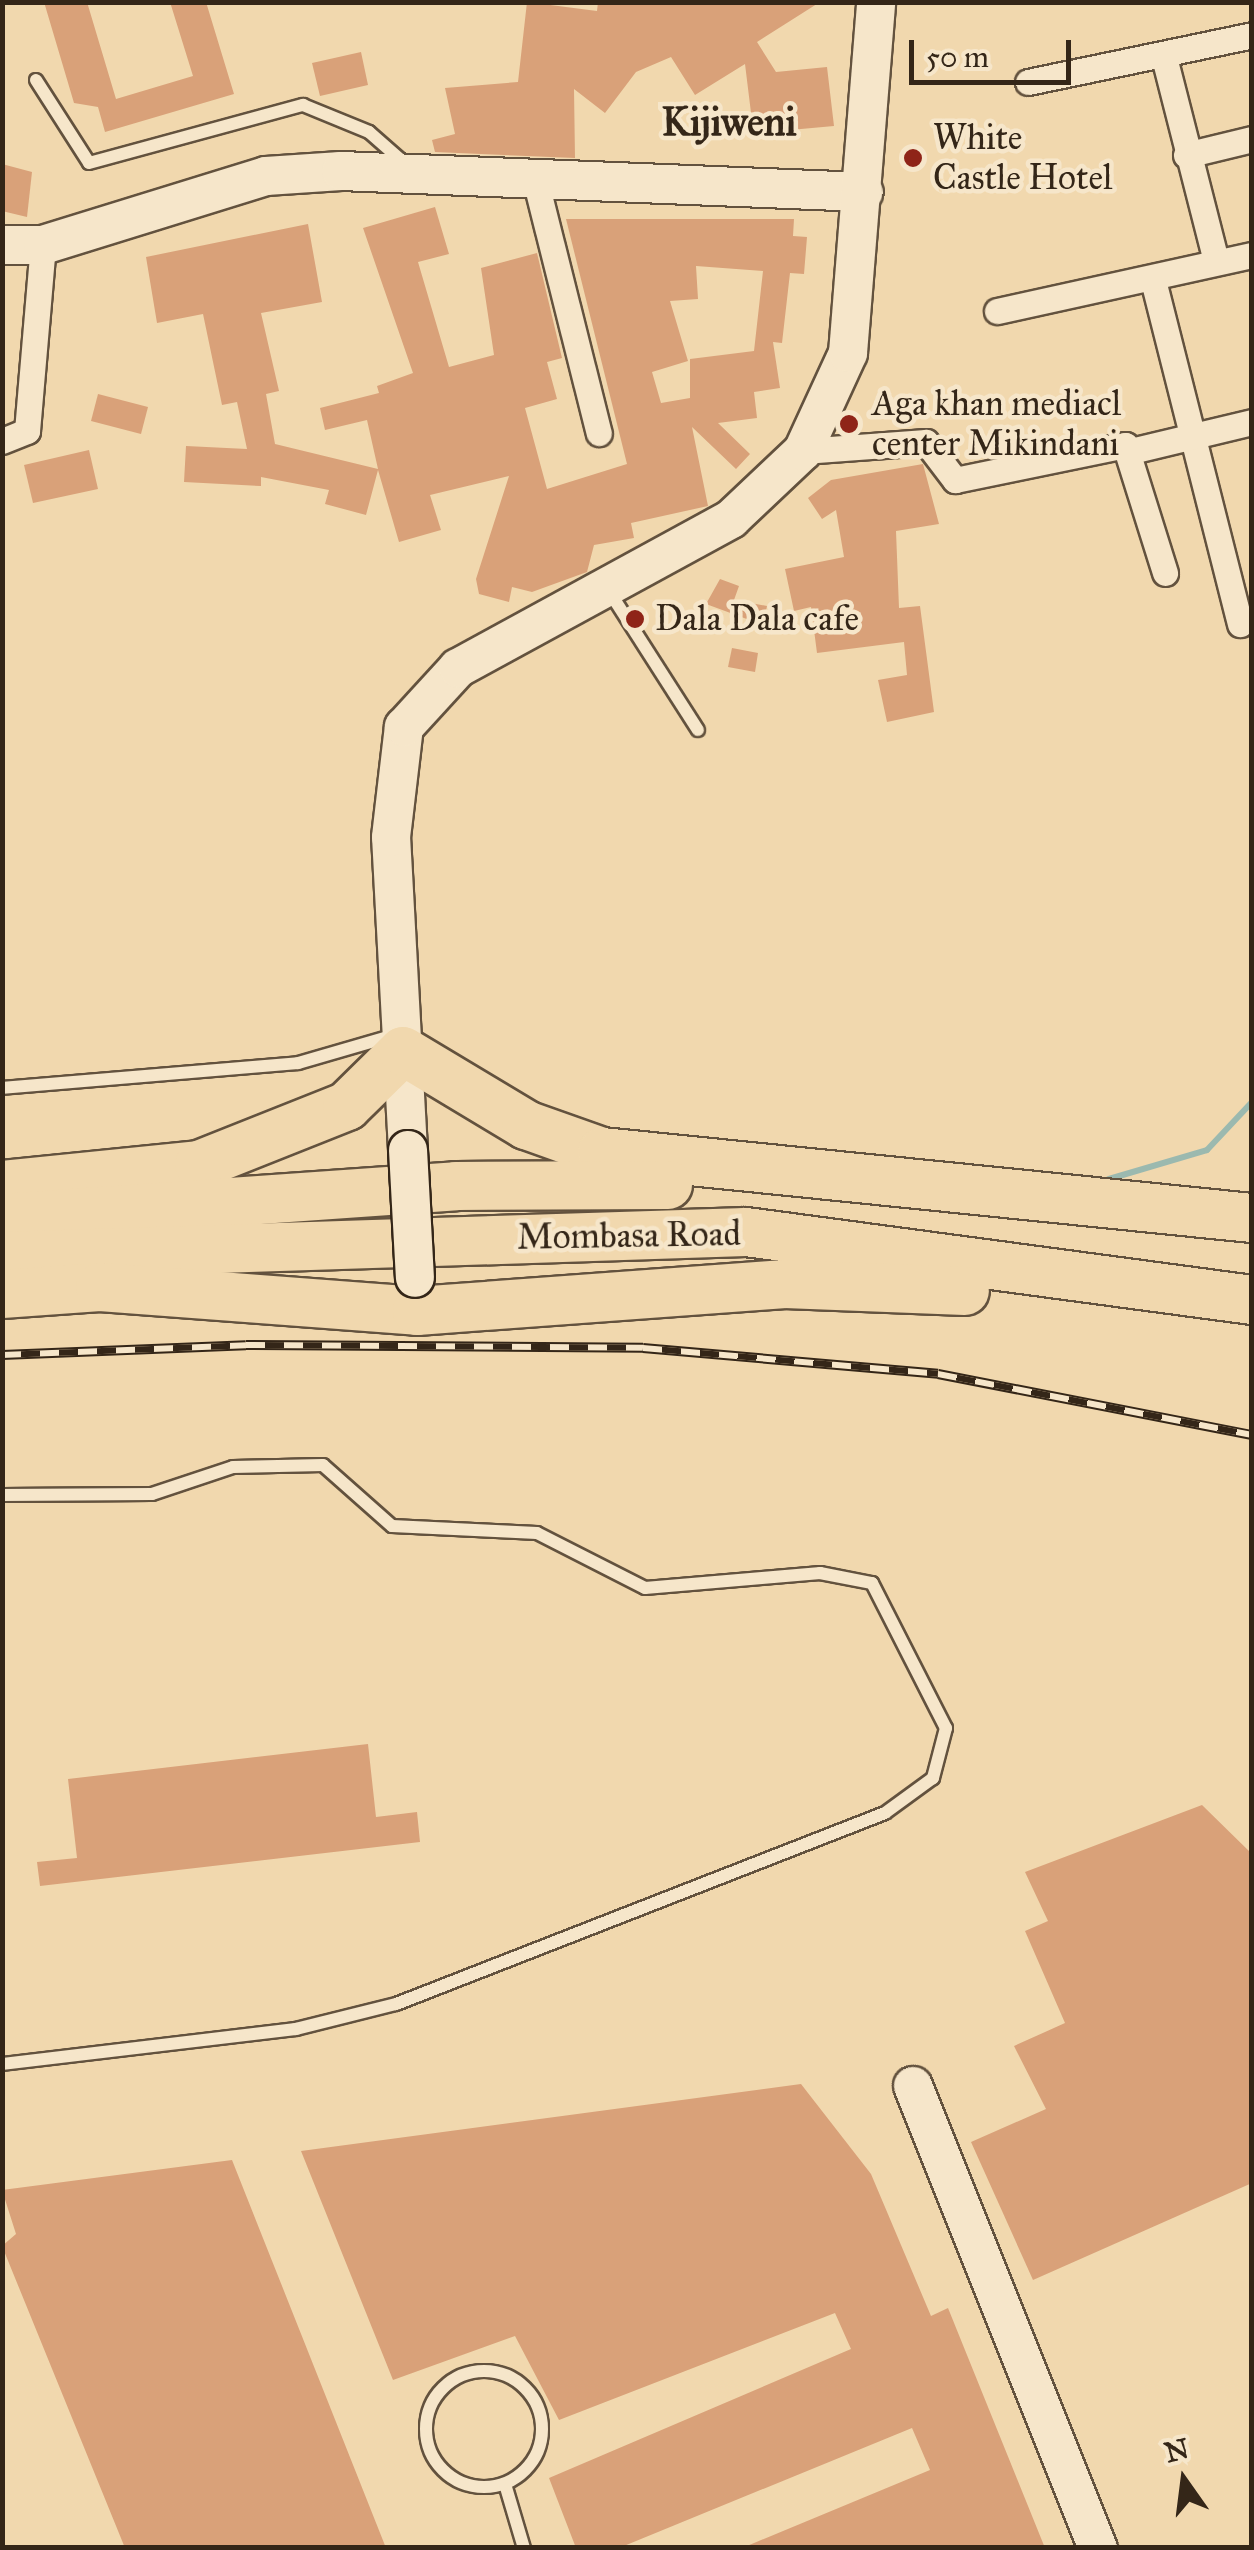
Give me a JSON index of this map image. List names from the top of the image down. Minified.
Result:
{"streets":{"highway":["Mombasa Road"]},"districts":["Kijiweni"],"places":["White Castle Hotel","Aga khan mediacl center Mikindani","Dala Dala cafe"],"scale_bar":"50 m","north":"top"}
